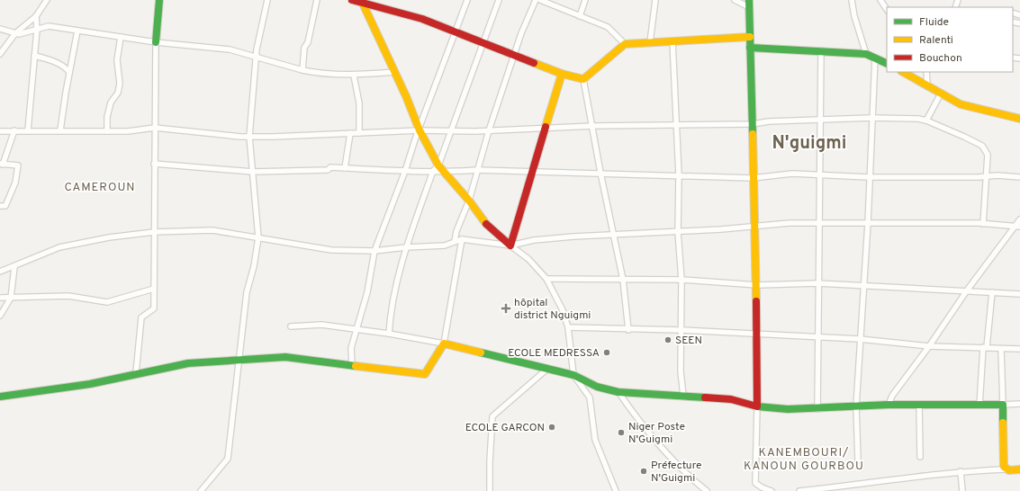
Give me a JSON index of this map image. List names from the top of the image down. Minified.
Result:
{"districts":["N'guigmi","CAMEROUN","KANEMBOURI/ KANOUN GOURBOU"],"places":{"health":["hôpital district Nguigmi"],"other":["SEEN","ECOLE MEDRESSA","ECOLE GARCON","Niger Poste N'Guigmi","Préfecture N'Guigmi"]},"legend":["Fluide","Ralenti","Bouchon"]}
